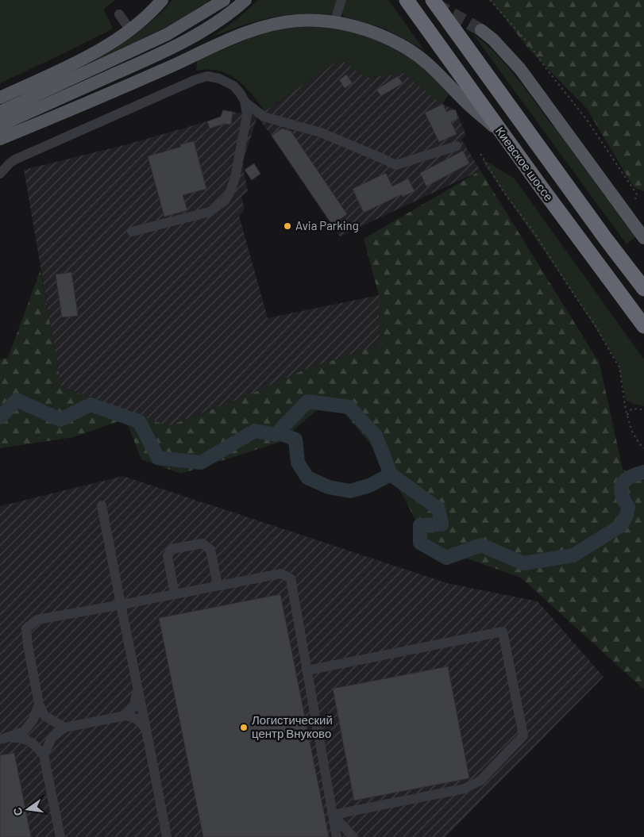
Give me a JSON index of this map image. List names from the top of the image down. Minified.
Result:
{"streets":{"highway":["Киевское шоссе"]},"places":["Avia Parking","Логистический центр Внуково"],"north":"left"}
